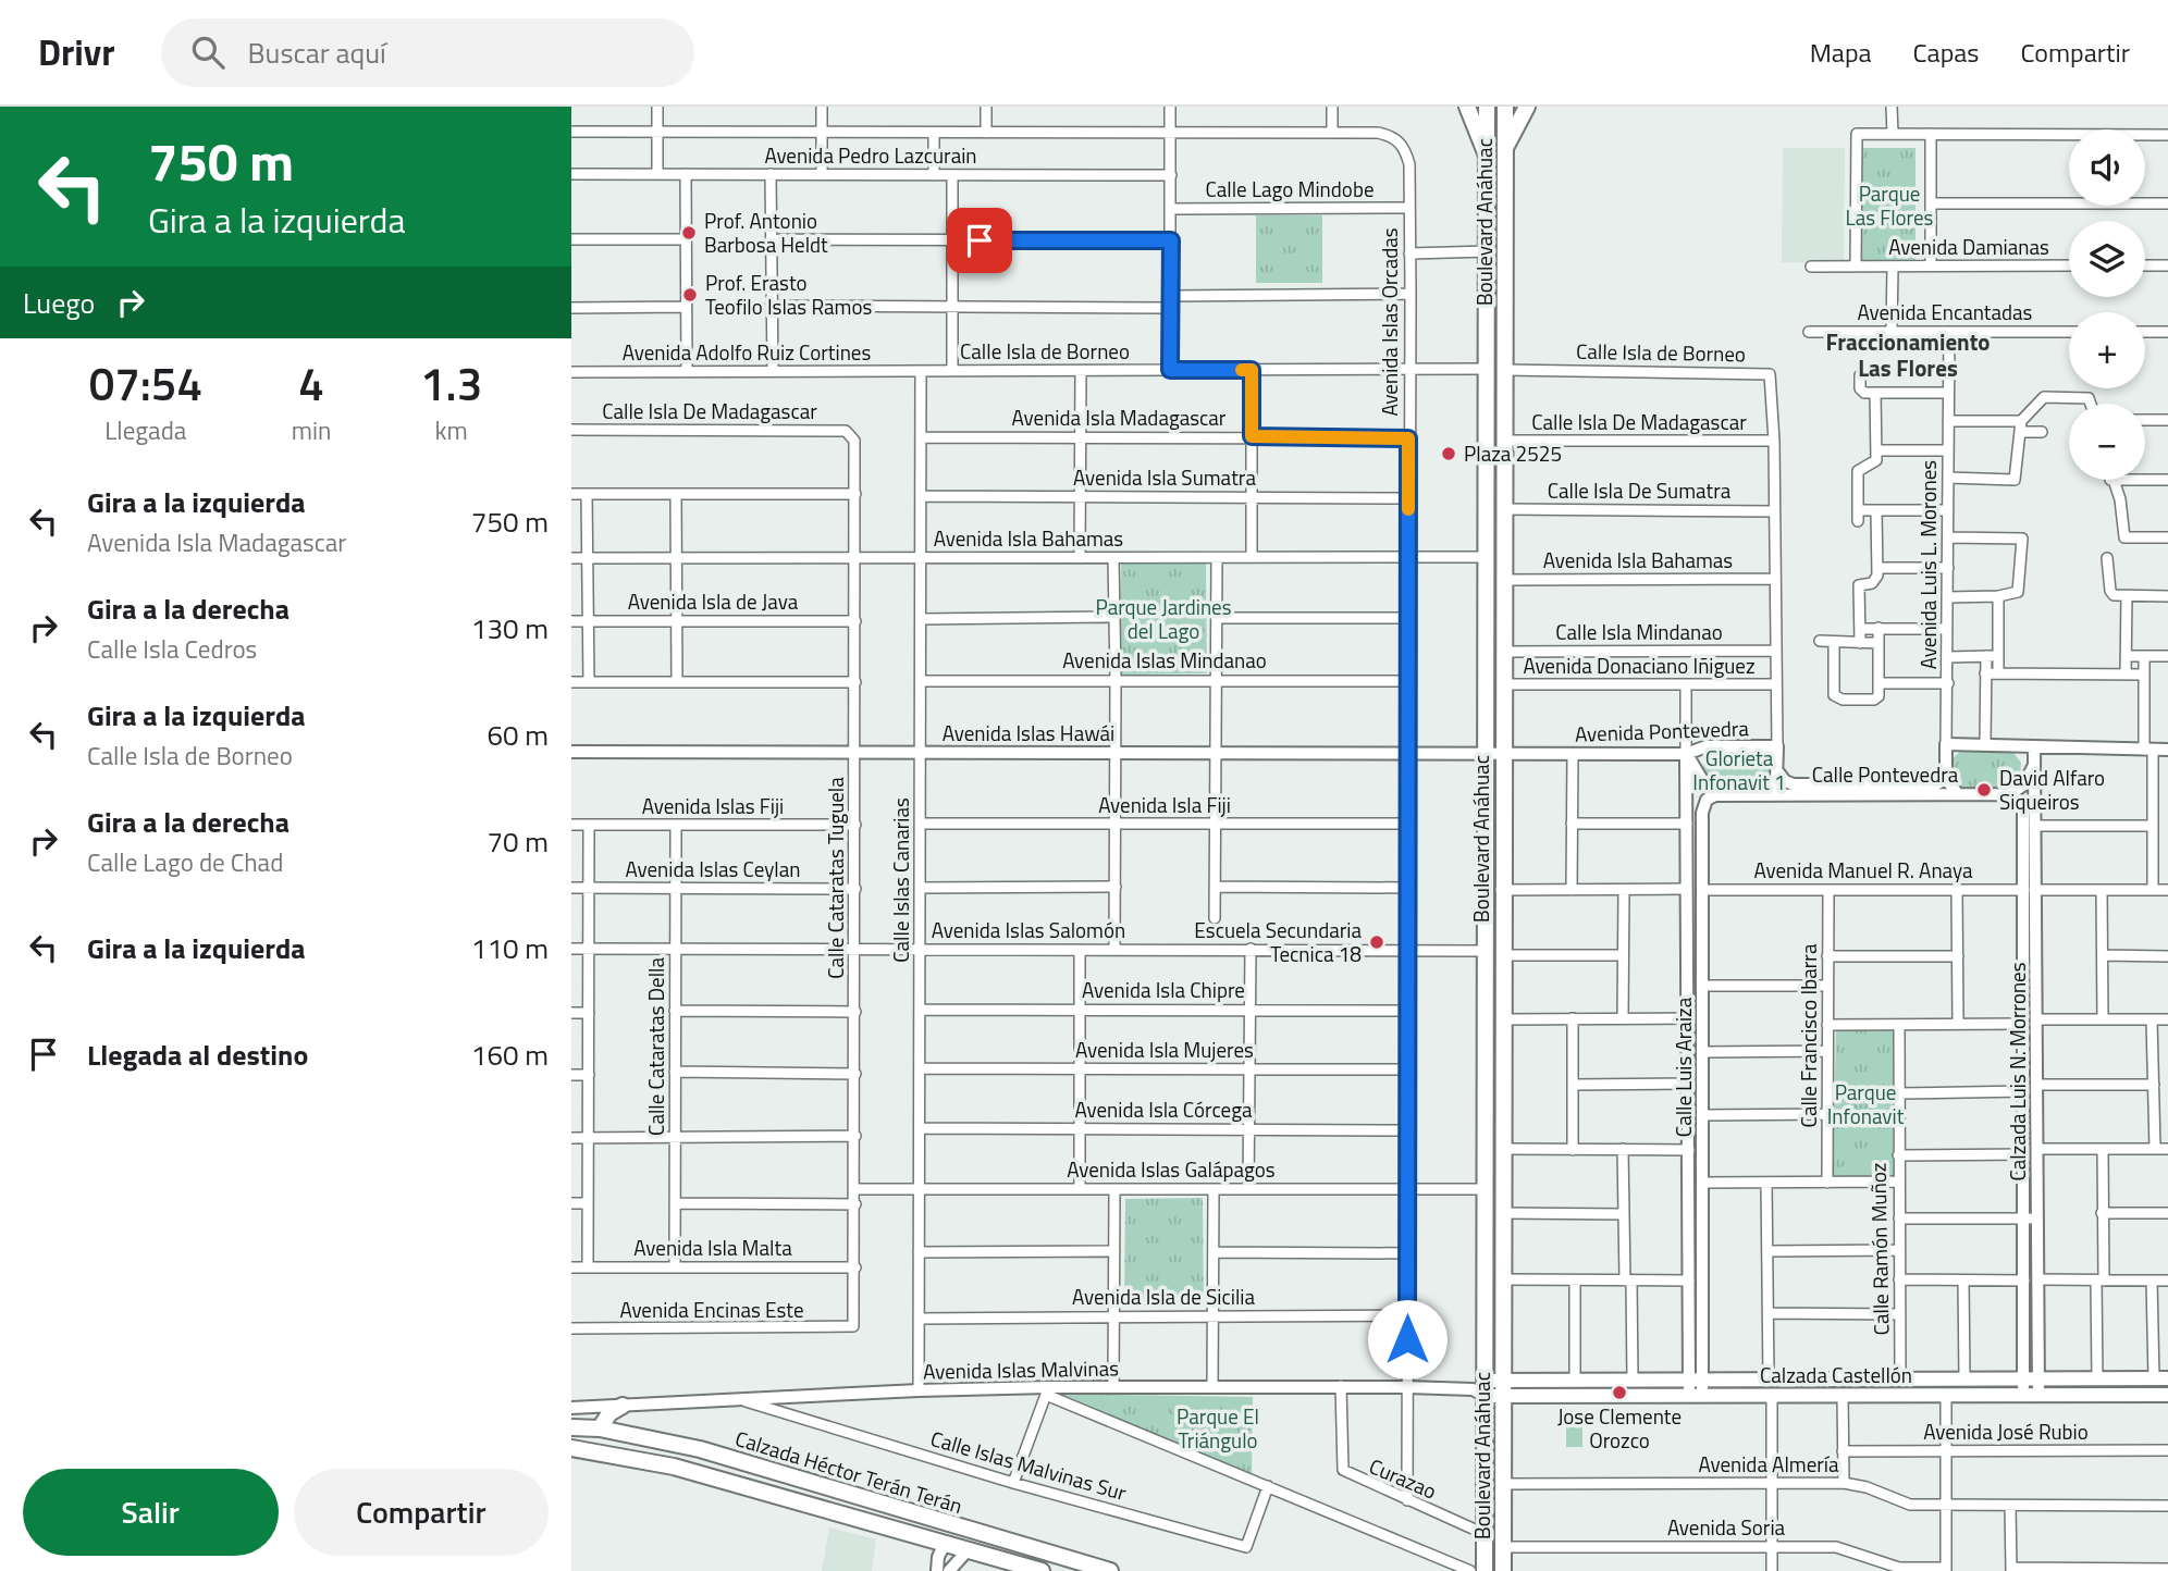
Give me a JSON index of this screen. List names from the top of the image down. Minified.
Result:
{"streets":{"main road":["Boulevard Anáhuac","Calzada Castellón","Calzada Héctor Terán Terán"],"street":["Avenida Pedro Lazcurain","Calle Lago Mindobe","Avenida Damianas","Avenida Encantadas","Avenida Islas Orcadas","Calle Isla de Borneo","Avenida Adolfo Ruiz Cortines","Calle Isla De Madagascar","Avenida Isla Madagascar","Avenida Isla Sumatra","Calle Isla De Sumatra","Avenida Isla Bahamas","Avenida Luis L. Morones","Avenida Isla de Java","Calle Isla Mindanao","Avenida Islas Mindanao","Avenida Donaciano Iñiguez","Avenida Pontevedra","Avenida Islas Hawái","Calle Pontevedra","Avenida Isla Fiji","Avenida Islas Fiji","Avenida Islas Ceylan","Avenida Manuel R. Anaya","Calle Cataratas Tuguela","Calle Islas Canarias","Avenida Islas Salomón","Avenida Isla Chipre","Calle Francisco Ibarra","Calle Cataratas Della","Avenida Isla Mujeres","Calle Luis Araiza","Calzada Luis N. Morrones","Avenida Isla Córcega","Avenida Islas Galápagos","Avenida Isla Malta","Calle Ramón Muñoz","Avenida Isla de Sicilia","Avenida Encinas Este","Avenida Islas Malvinas","Avenida José Rubio","Avenida Almería","Calle Islas Malvinas Sur","Curazao","Avenida Soria"]},"crossings":[["Calle Lago Mindobe","Avenida Islas Orcadas"],["Boulevard Anáhuac","Calle Isla de Borneo"],["Boulevard Anáhuac","Calle Isla De Madagascar"],["Boulevard Anáhuac","Calle Isla De Sumatra"],["Boulevard Anáhuac","Avenida Isla Bahamas"],["Boulevard Anáhuac","Calle Isla Mindanao"],["Boulevard Anáhuac","Avenida Donaciano Iñiguez"],["Boulevard Anáhuac","Avenida Pontevedra"],["Boulevard Anáhuac","Avenida Islas Hawái"],["Boulevard Anáhuac","Avenida Islas Salomón"],["Boulevard Anáhuac","Avenida Islas Galápagos"],["Boulevard Anáhuac","Avenida Islas Malvinas"],["Boulevard Anáhuac","Calzada Castellón"],["Boulevard Anáhuac","Avenida Almería"],["Boulevard Anáhuac","Curazao"],["Boulevard Anáhuac","Avenida Soria"],["Avenida Encantadas","Avenida Luis L. Morones"],["Avenida Islas Orcadas","Calle Isla de Borneo"],["Avenida Islas Orcadas","Avenida Isla Madagascar"],["Avenida Islas Orcadas","Avenida Isla Sumatra"],["Avenida Islas Orcadas","Avenida Isla Bahamas"],["Avenida Islas Orcadas","Avenida Islas Mindanao"],["Avenida Islas Orcadas","Avenida Islas Hawái"],["Avenida Islas Orcadas","Avenida Isla Fiji"],["Avenida Islas Orcadas","Avenida Islas Salomón"],["Avenida Islas Orcadas","Avenida Isla Chipre"],["Avenida Islas Orcadas","Avenida Isla Mujeres"],["Avenida Islas Orcadas","Avenida Isla Córcega"],["Avenida Islas Orcadas","Avenida Islas Galápagos"],["Avenida Islas Orcadas","Avenida Isla de Sicilia"],["Avenida Islas Orcadas","Avenida Islas Malvinas"],["Avenida Islas Orcadas","Curazao"],["Calle Isla de Borneo","Avenida Adolfo Ruiz Cortines"],["Calle Isla de Borneo","Calle Isla De Madagascar"],["Calle Isla de Borneo","Calle Islas Canarias"],["Avenida Adolfo Ruiz Cortines","Calle Islas Canarias"],["Calle Isla De Madagascar","Calle Cataratas Tuguela"],["Avenida Isla Madagascar","Calle Islas Canarias"],["Avenida Isla Sumatra","Calle Islas Canarias"],["Avenida Isla Bahamas","Calle Cataratas Tuguela"],["Avenida Isla Bahamas","Calle Islas Canarias"],["Avenida Luis L. Morones","Calle Pontevedra"],["Avenida Isla de Java","Calle Cataratas Tuguela"],["Avenida Islas Mindanao","Calle Islas Canarias"],["Avenida Donaciano Iñiguez","Calle Luis Araiza"],["Avenida Pontevedra","Avenida Islas Hawái"],["Avenida Pontevedra","Calle Luis Araiza"],["Avenida Islas Hawái","Calle Cataratas Tuguela"],["Avenida Islas Hawái","Calle Islas Canarias"],["Calle Pontevedra","Calle Luis Araiza"],["Calle Pontevedra","Calzada Luis N. Morrones"],["Avenida Isla Fiji","Calle Islas Canarias"],["Avenida Islas Fiji","Calle Cataratas Tuguela"],["Avenida Islas Fiji","Calle Cataratas Della"],["Avenida Islas Ceylan","Calle Cataratas Tuguela"],["Avenida Islas Ceylan","Calle Cataratas Della"],["Avenida Manuel R. Anaya","Calle Francisco Ibarra"],["Avenida Manuel R. Anaya","Calle Luis Araiza"],["Avenida Manuel R. Anaya","Calzada Luis N. Morrones"],["Calle Cataratas Tuguela","Avenida Islas Salomón"],["Calle Cataratas Tuguela","Avenida Islas Galápagos"],["Calle Cataratas Tuguela","Avenida Isla Malta"],["Calle Cataratas Tuguela","Avenida Encinas Este"],["Calle Islas Canarias","Avenida Islas Salomón"],["Calle Islas Canarias","Avenida Isla Chipre"],["Calle Islas Canarias","Avenida Isla Mujeres"],["Calle Islas Canarias","Avenida Isla Córcega"],["Calle Islas Canarias","Avenida Islas Galápagos"],["Calle Islas Canarias","Avenida Isla de Sicilia"],["Calle Islas Canarias","Avenida Islas Malvinas"],["Avenida Islas Salomón","Calle Cataratas Della"],["Calle Cataratas Della","Avenida Isla Malta"],["Calle Luis Araiza","Calzada Castellón"],["Calzada Luis N. Morrones","Calzada Castellón"],["Calle Ramón Muñoz","Calzada Castellón"],["Avenida Islas Malvinas","Calle Islas Malvinas Sur"],["Avenida Islas Malvinas","Curazao"]],"districts":["Fraccionamiento Las Flores"],"parks":["Parque Las Flores","Parque Jardines del Lago","Glorieta Infonavit 1","Parque Infonavit","Parque El Triángulo"],"places":["Prof. Antonio Barbosa Heldt","Prof. Erasto Teofilo Islas Ramos","Plaza 2525","David Alfaro Siqueiros","Escuela Secundaria Tecnica 18","Jose Clemente Orozco"],"page":{"header":"Drivr","search":"Buscar aquí","nav":["Mapa","Capas","Compartir"],"turn":["750 m","Gira a la izquierda"],"map_buttons":["+","−"],"then":"Luego","eta":["07:54","Llegada","4","min","1.3","km"],"list":[{"name":"Gira a la izquierda","note":"Avenida Isla Madagascar","value":"750 m"},{"name":"Gira a la derecha","note":"Calle Isla Cedros","value":"130 m"},{"name":"Gira a la izquierda","note":"Calle Isla de Borneo","value":"60 m"},{"name":"Gira a la derecha","note":"Calle Lago de Chad","value":"70 m"},{"name":"Gira a la izquierda","value":"110 m"},{"name":"Llegada al destino","value":"160 m"}],"buttons":["Salir","Compartir"]}}
